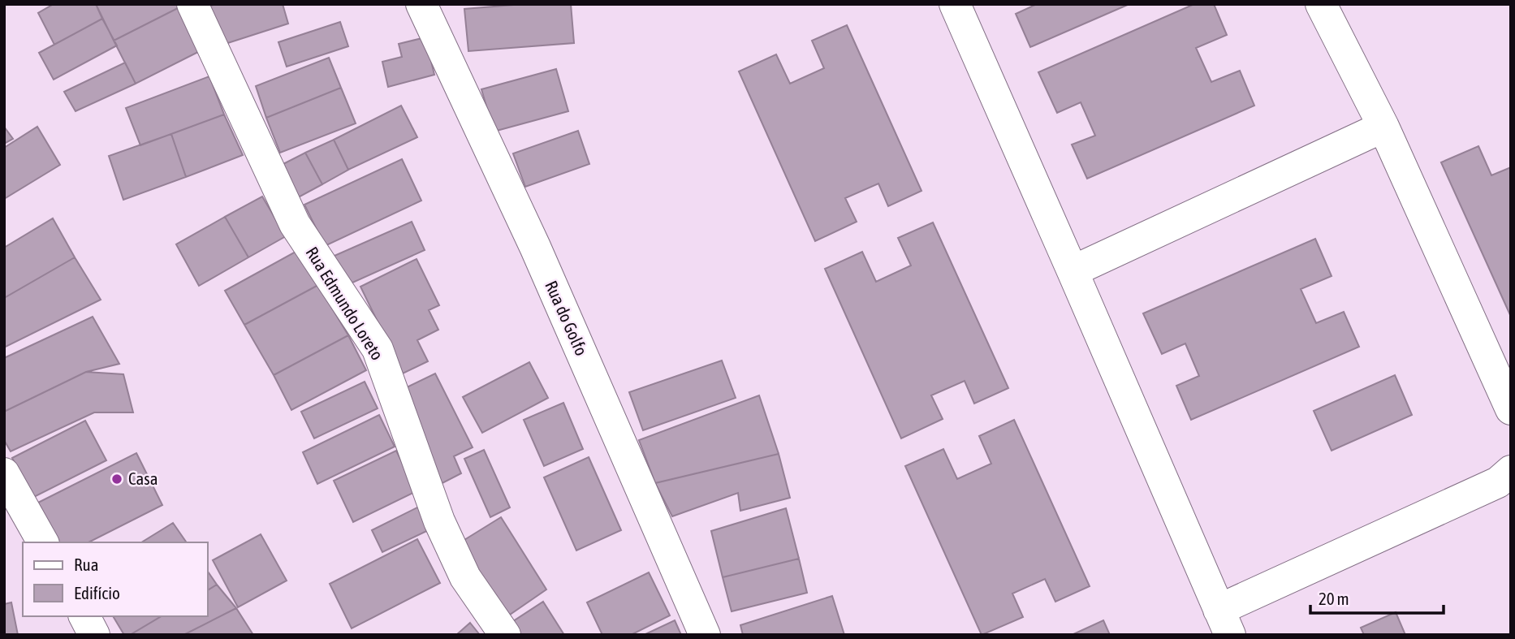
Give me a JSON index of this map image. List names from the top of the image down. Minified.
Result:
{"streets":{"street":["Rua Edmundo Loreto","Rua do Golfo"]},"places":["Casa"],"legend":["Rua","Edifício"],"scale_bar":"20 m"}
